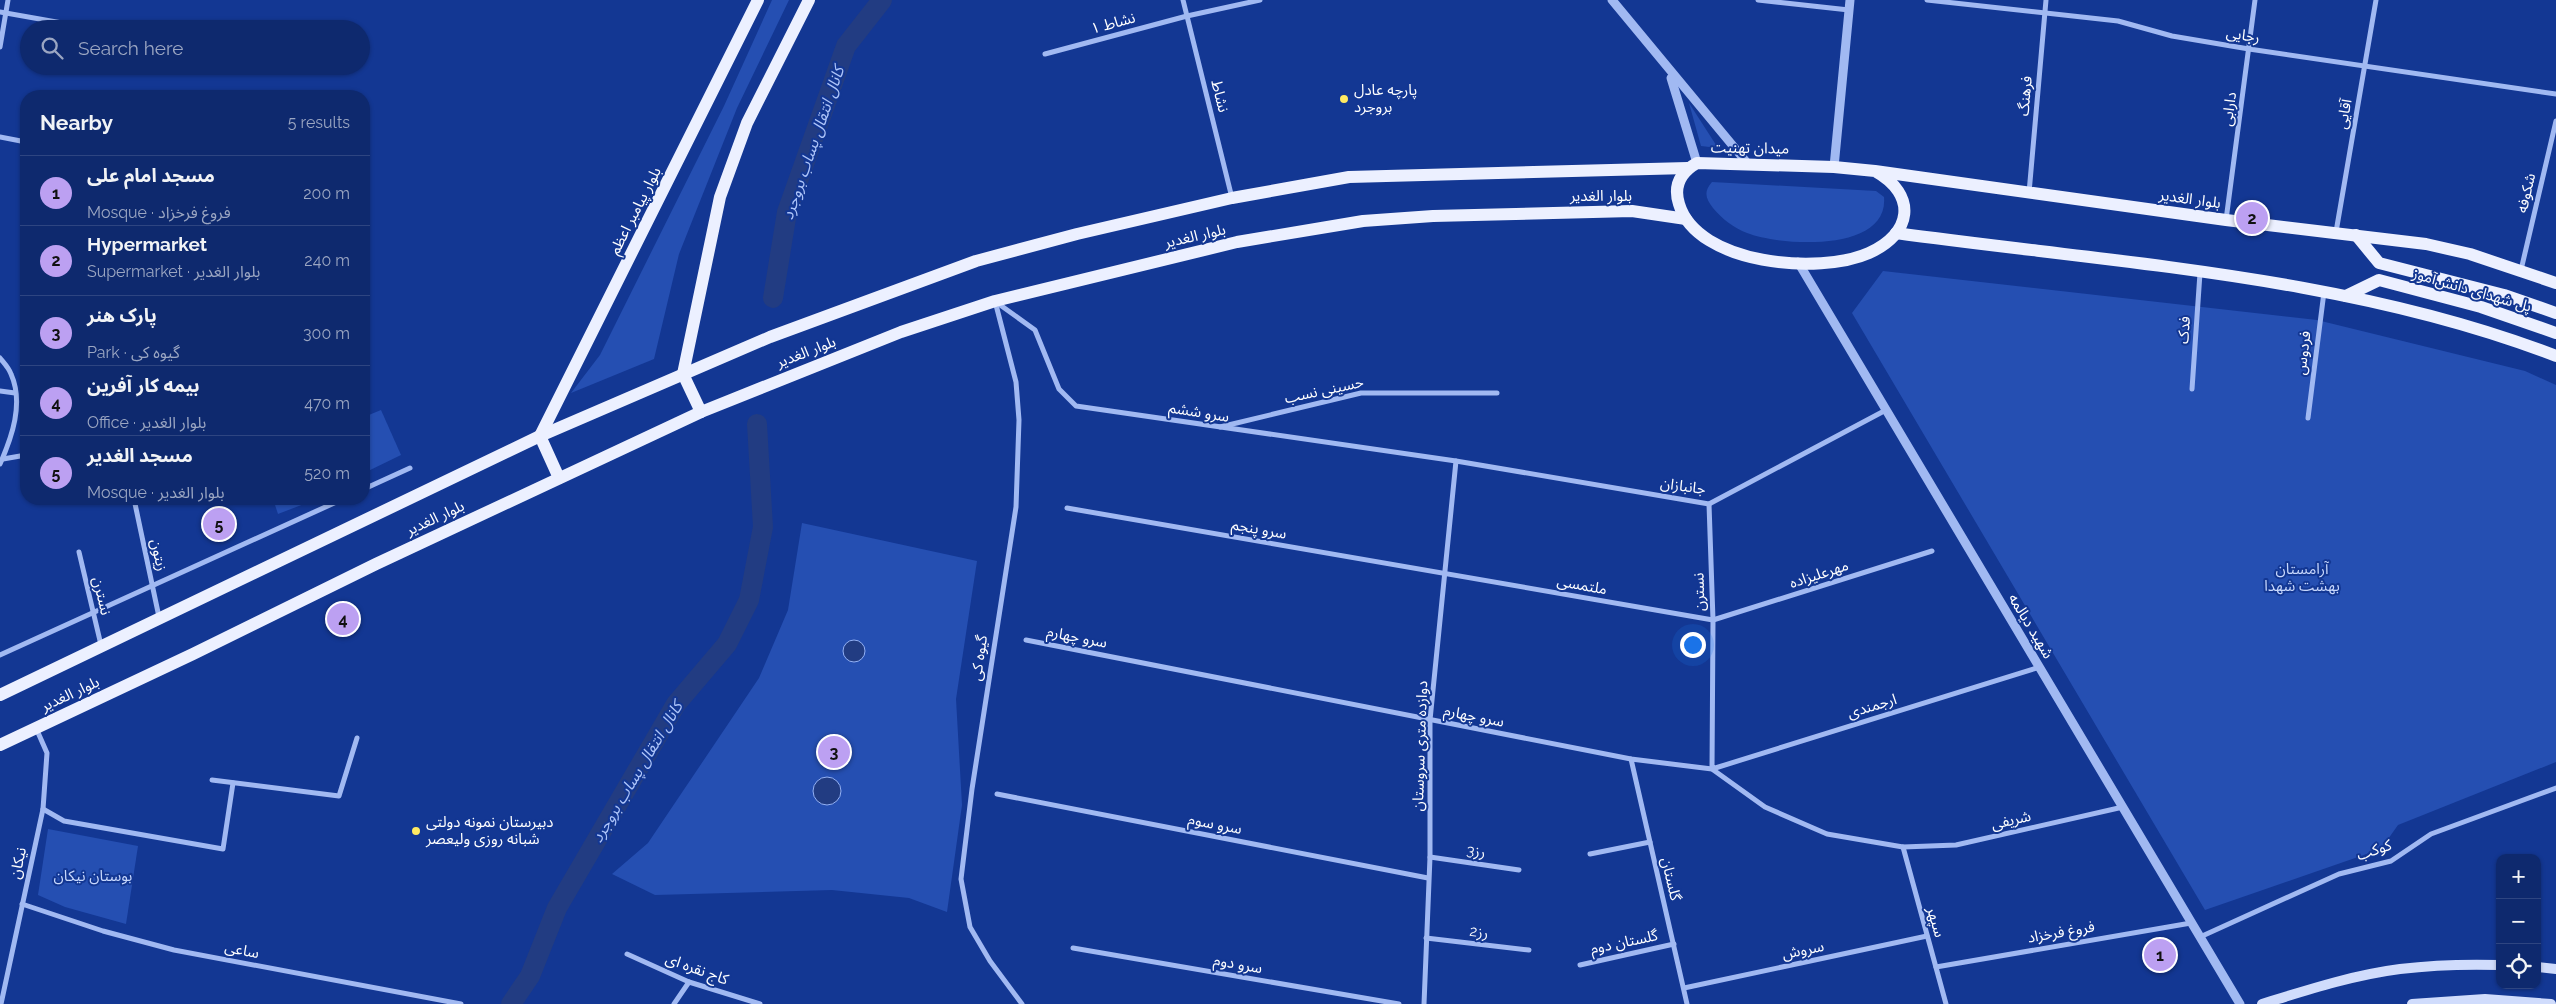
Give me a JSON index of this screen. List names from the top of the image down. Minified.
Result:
{"streets":{"main road":["میدان تهنیت","بلوار الغدیر","بلوار پیامبر اعظم","پل شهدای دانش‌آموز"],"street":["نشاط ۱","رجایی","نشاط","فرهنگ","دارابی","آقایی","شکوفه","فدک","فردوس","حسینی نسب","سرو ششم","جانبازان","سرو پنجم","زیتون","مهرعلیزاده","ملتمسی","نسترن","شهید دیالمه","سرو چهارم","گیوه کی","ارجمندی","دوازده متری سروستان","شریفی","سرو سوم","کوکب","رز3","نیکان","گلستان","سپهر","رز2","فروغ فرخزاد","گلستان دوم","ساعی","سروش","سرو دوم","کاج نقره ای"]},"crossings":[["نشاط ۱","نشاط"],["رجایی","فرهنگ"],["رجایی","دارابی"],["رجایی","آقایی"],["نشاط","بلوار الغدیر"],["فرهنگ","بلوار الغدیر"],["دارابی","بلوار الغدیر"],["آقایی","بلوار الغدیر"],["میدان تهنیت","بلوار الغدیر"],["شکوفه","بلوار الغدیر"],["بلوار الغدیر","بلوار پیامبر اعظم"],["بلوار الغدیر","پل شهدای دانش‌آموز"],["بلوار الغدیر","سرو ششم"],["بلوار الغدیر","زیتون"],["بلوار الغدیر","نسترن"],["بلوار الغدیر","گیوه کی"],["بلوار الغدیر","نیکان"],["حسینی نسب","سرو ششم"],["سرو ششم","جانبازان"],["سرو ششم","گیوه کی"],["سرو ششم","دوازده متری سروستان"],["جانبازان","نسترن"],["جانبازان","شهید دیالمه"],["جانبازان","دوازده متری سروستان"],["سرو پنجم","ملتمسی"],["سرو پنجم","دوازده متری سروستان"],["مهرعلیزاده","ملتمسی"],["مهرعلیزاده","نسترن"],["ملتمسی","نسترن"],["ملتمسی","دوازده متری سروستان"],["نسترن","سرو چهارم"],["نسترن","ارجمندی"],["شهید دیالمه","ارجمندی"],["شهید دیالمه","شریفی"],["شهید دیالمه","کوکب"],["شهید دیالمه","فروغ فرخزاد"],["سرو چهارم","ارجمندی"],["سرو چهارم","دوازده متری سروستان"],["سرو چهارم","شریفی"],["سرو چهارم","گلستان"],["سرو چهارم","سپهر"],["دوازده متری سروستان","سرو سوم"],["دوازده متری سروستان","رز3"],["دوازده متری سروستان","رز2"],["شریفی","سپهر"],["نیکان","ساعی"],["گلستان","گلستان دوم"],["گلستان","سروش"],["سپهر","فروغ فرخزاد"],["سپهر","سروش"]],"water":["کانال انتقال پساب بروجرد"],"parks":["آرامستان بهشت شهدا","بوستان نیکان"],"places":["پارچه عادل بروجرد","دبیرستان نمونه دولتی شبانه روزی ولیعصر"],"page":{"search":"Search here","heading":["Nearby","5 results"],"list":[{"mark":"1","name":"مسجد امام علی","note":"Mosque · فروغ فرخزاد","value":"200 m"},{"mark":"2","name":"Hypermarket","note":"Supermarket · بلوار الغدیر","value":"240 m"},{"mark":"3","name":"پارک هنر","note":"Park · گیوه کی","value":"300 m"},{"mark":"4","name":"بیمه کار آفرین","note":"Office · بلوار الغدیر","value":"470 m"},{"mark":"5","name":"مسجد الغدیر","note":"Mosque · بلوار الغدیر","value":"520 m"}],"pins":["2","5","4","3","1"],"map_buttons":["+","−"]}}
